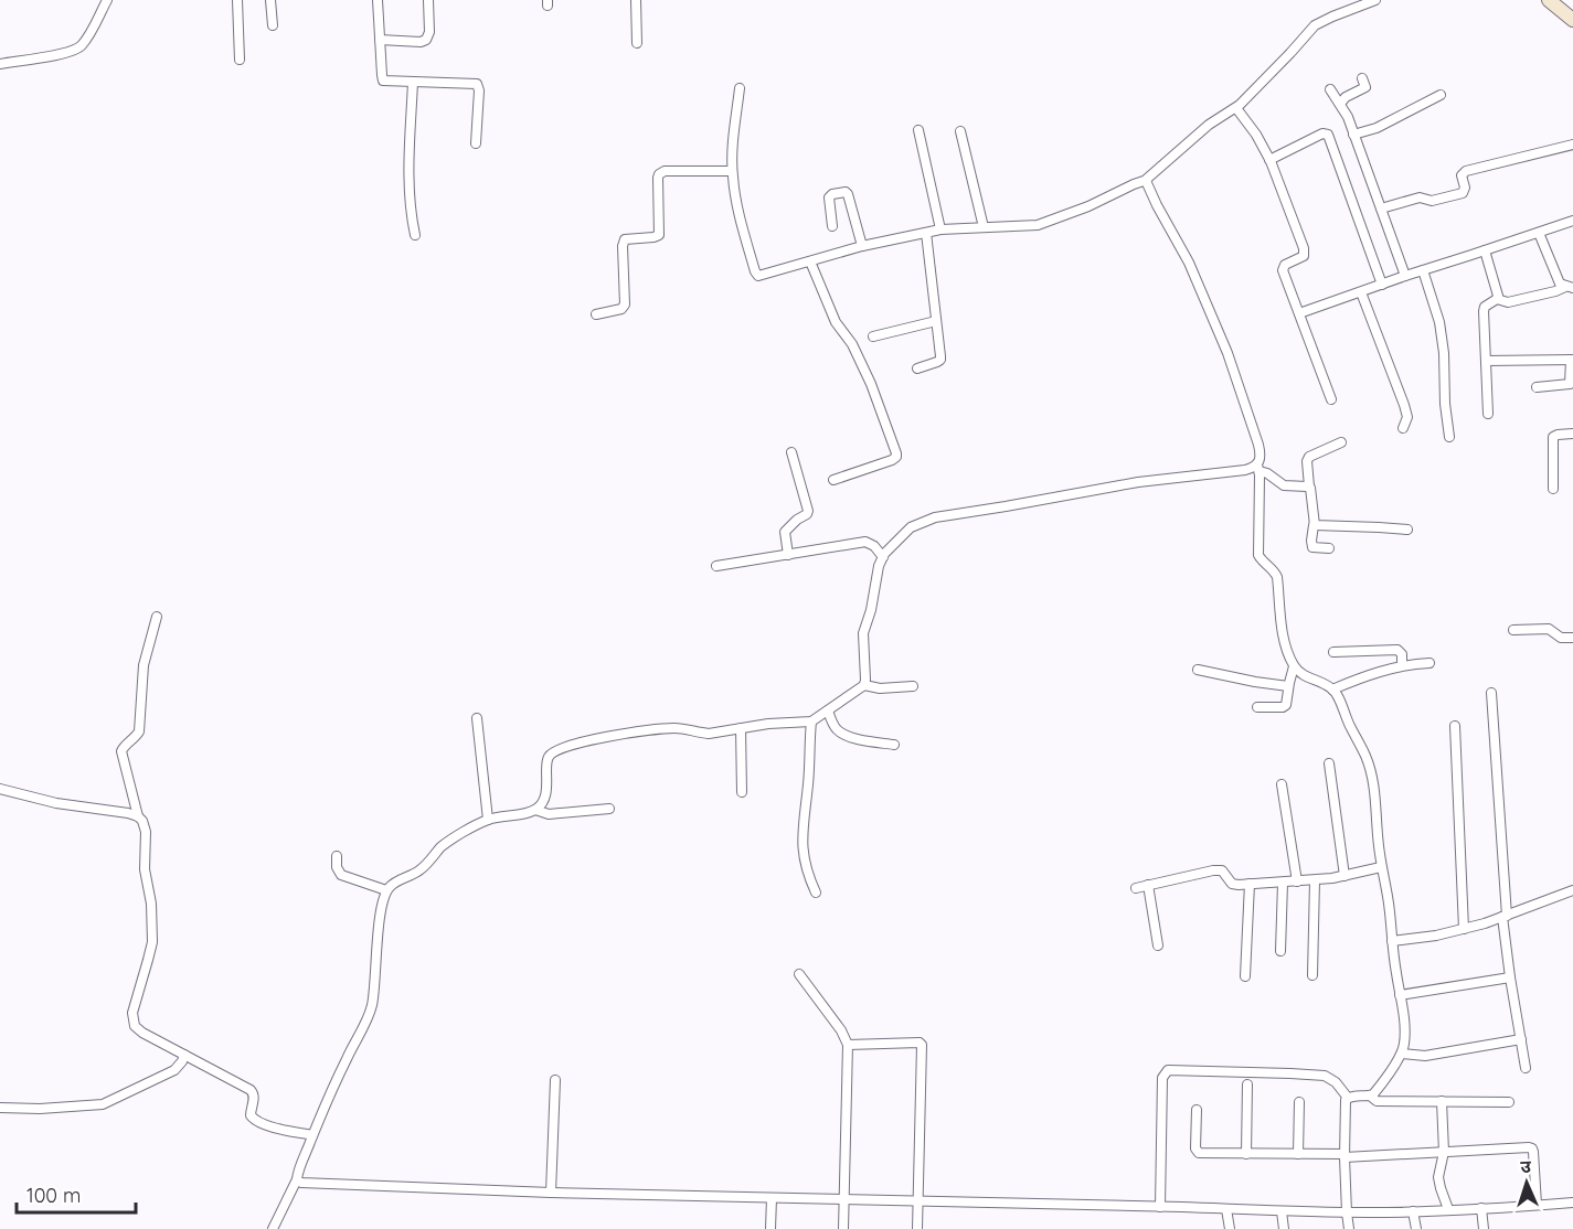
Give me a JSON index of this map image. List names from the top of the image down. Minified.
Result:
{"scale_bar":"100 m","north":"top"}
